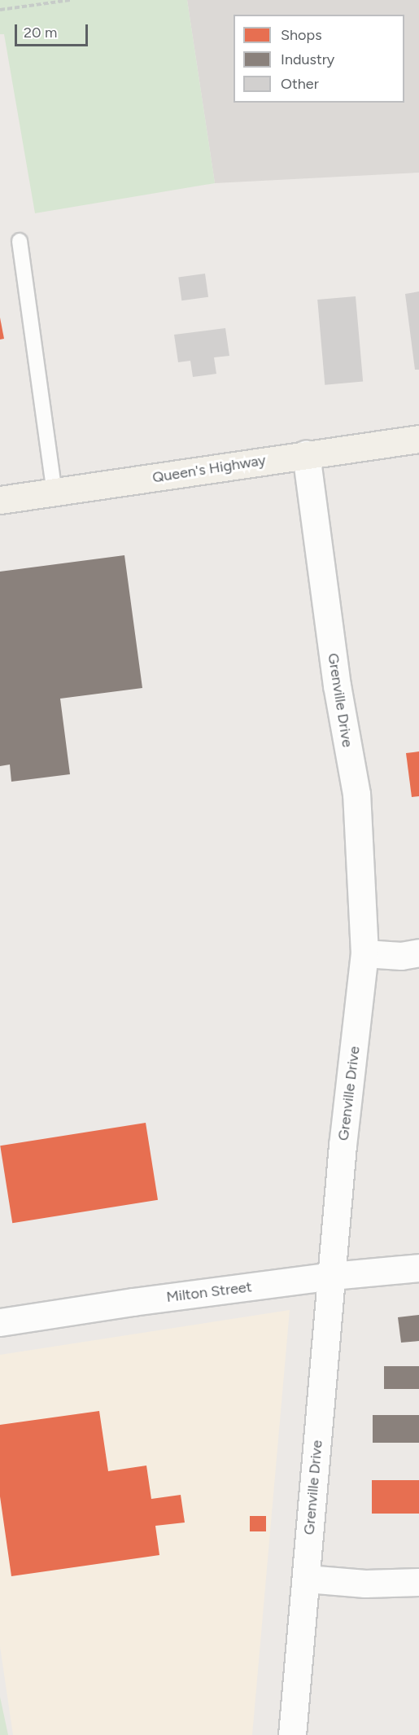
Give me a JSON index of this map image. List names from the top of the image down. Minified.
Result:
{"streets":{"main road":["Queen's Highway"],"street":["Grenville Drive","Milton Street"]},"crossings":[["Queen's Highway","Grenville Drive"],["Grenville Drive","Milton Street"]],"legend":["Shops","Industry","Other"],"scale_bar":"20 m"}
